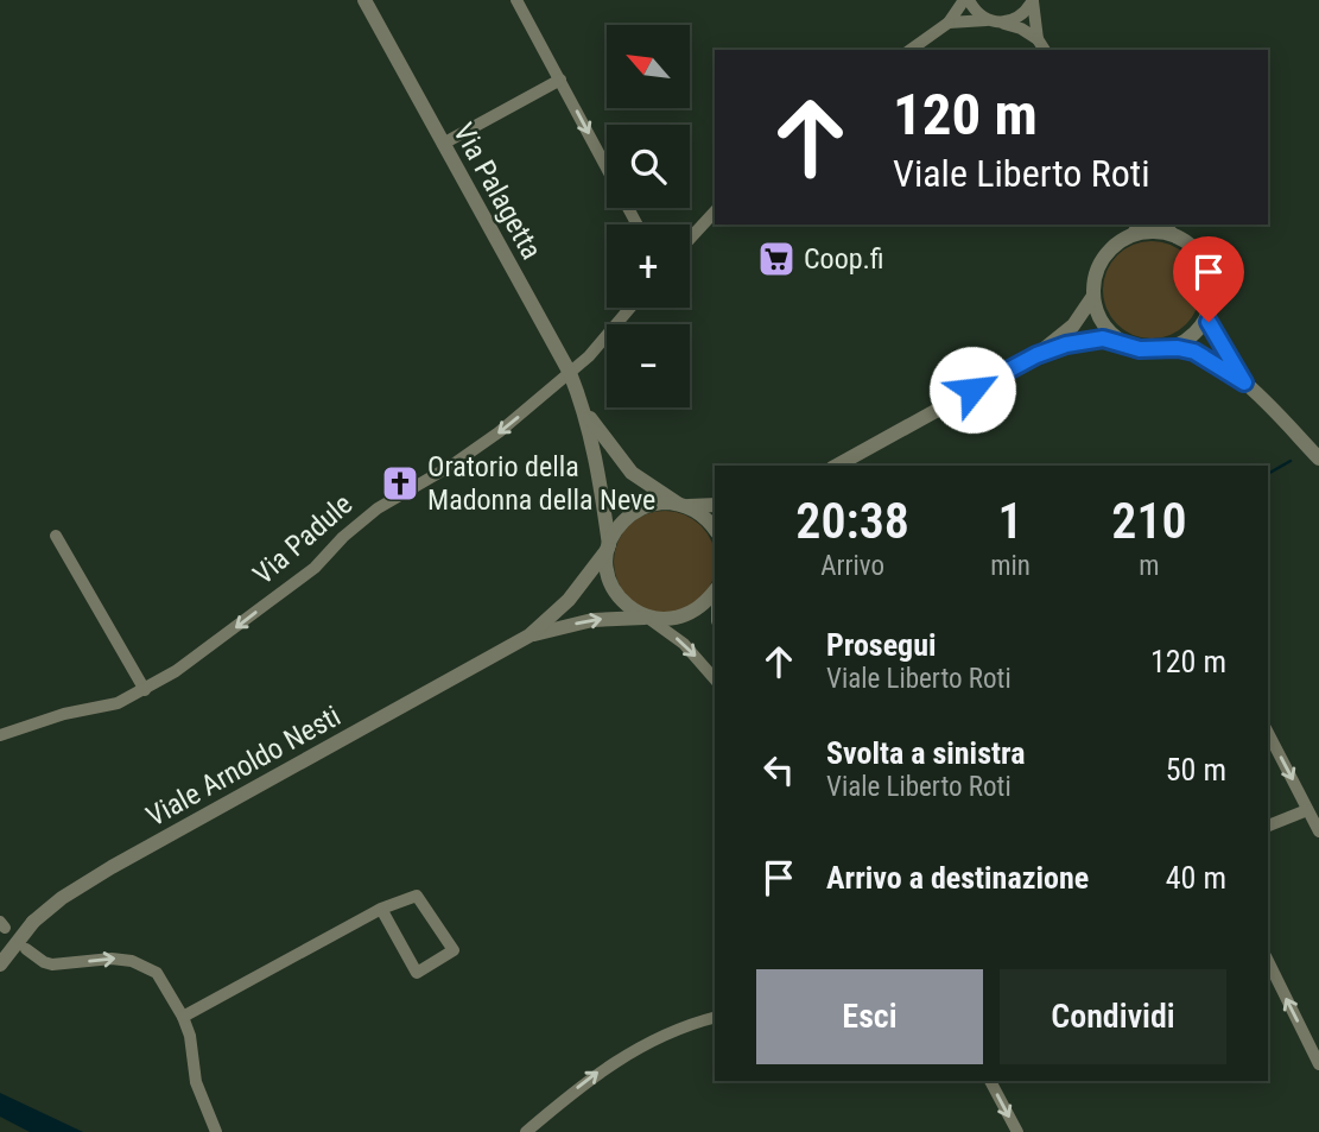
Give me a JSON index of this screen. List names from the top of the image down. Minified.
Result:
{"streets":{"street":["Via Palagetta","Via Padule","Viale Arnoldo Nesti"]},"crossings":[["Via Palagetta","Via Padule"],["Via Palagetta","Viale Arnoldo Nesti"]],"one_way":["Via Padule"],"places":{"supermarket":["Coop.fi"],"church":["Oratorio della Madonna della Neve"]},"north":"top left","page":{"map_buttons":["+","−"],"turn":["120 m","Viale Liberto Roti"],"eta":["20:38","Arrivo","1","min","210","m"],"list":[{"name":"Prosegui","note":"Viale Liberto Roti","value":"120 m"},{"name":"Svolta a sinistra","note":"Viale Liberto Roti","value":"50 m"},{"name":"Arrivo a destinazione","value":"40 m"}],"buttons":["Esci","Condividi"]}}
